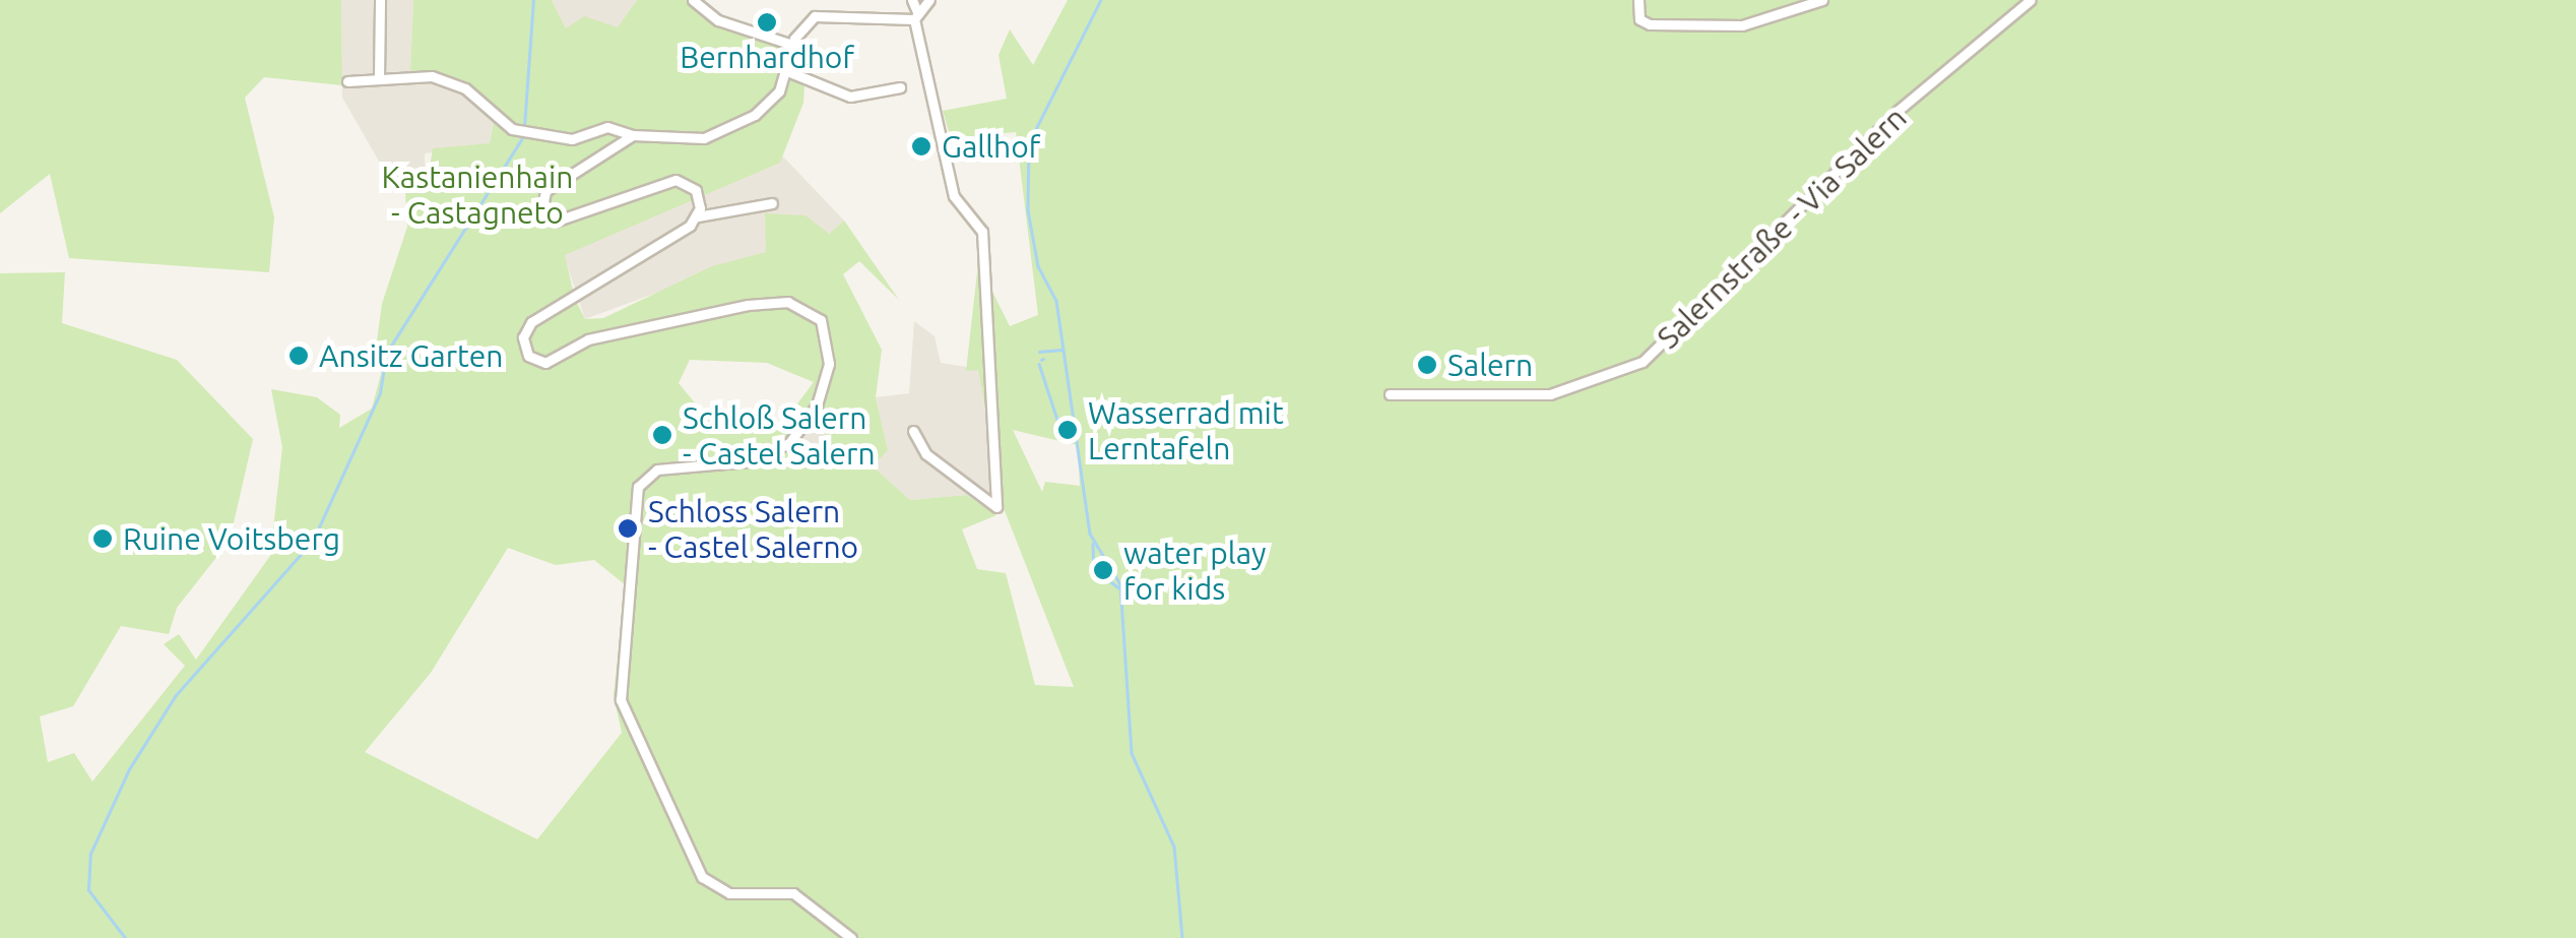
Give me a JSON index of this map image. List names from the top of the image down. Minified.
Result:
{"streets":{"street":["Salernstraße - Via Salern"]},"parks":["Kastanienhain - Castagneto"],"places":["Bernhardhof","Gallhof","Ansitz Garten","Salern","Wasserrad mit Lerntafeln","Schloß Salern - Castel Salern","Schloss Salern - Castel Salerno","Ruine Voitsberg","water play for kids"]}
